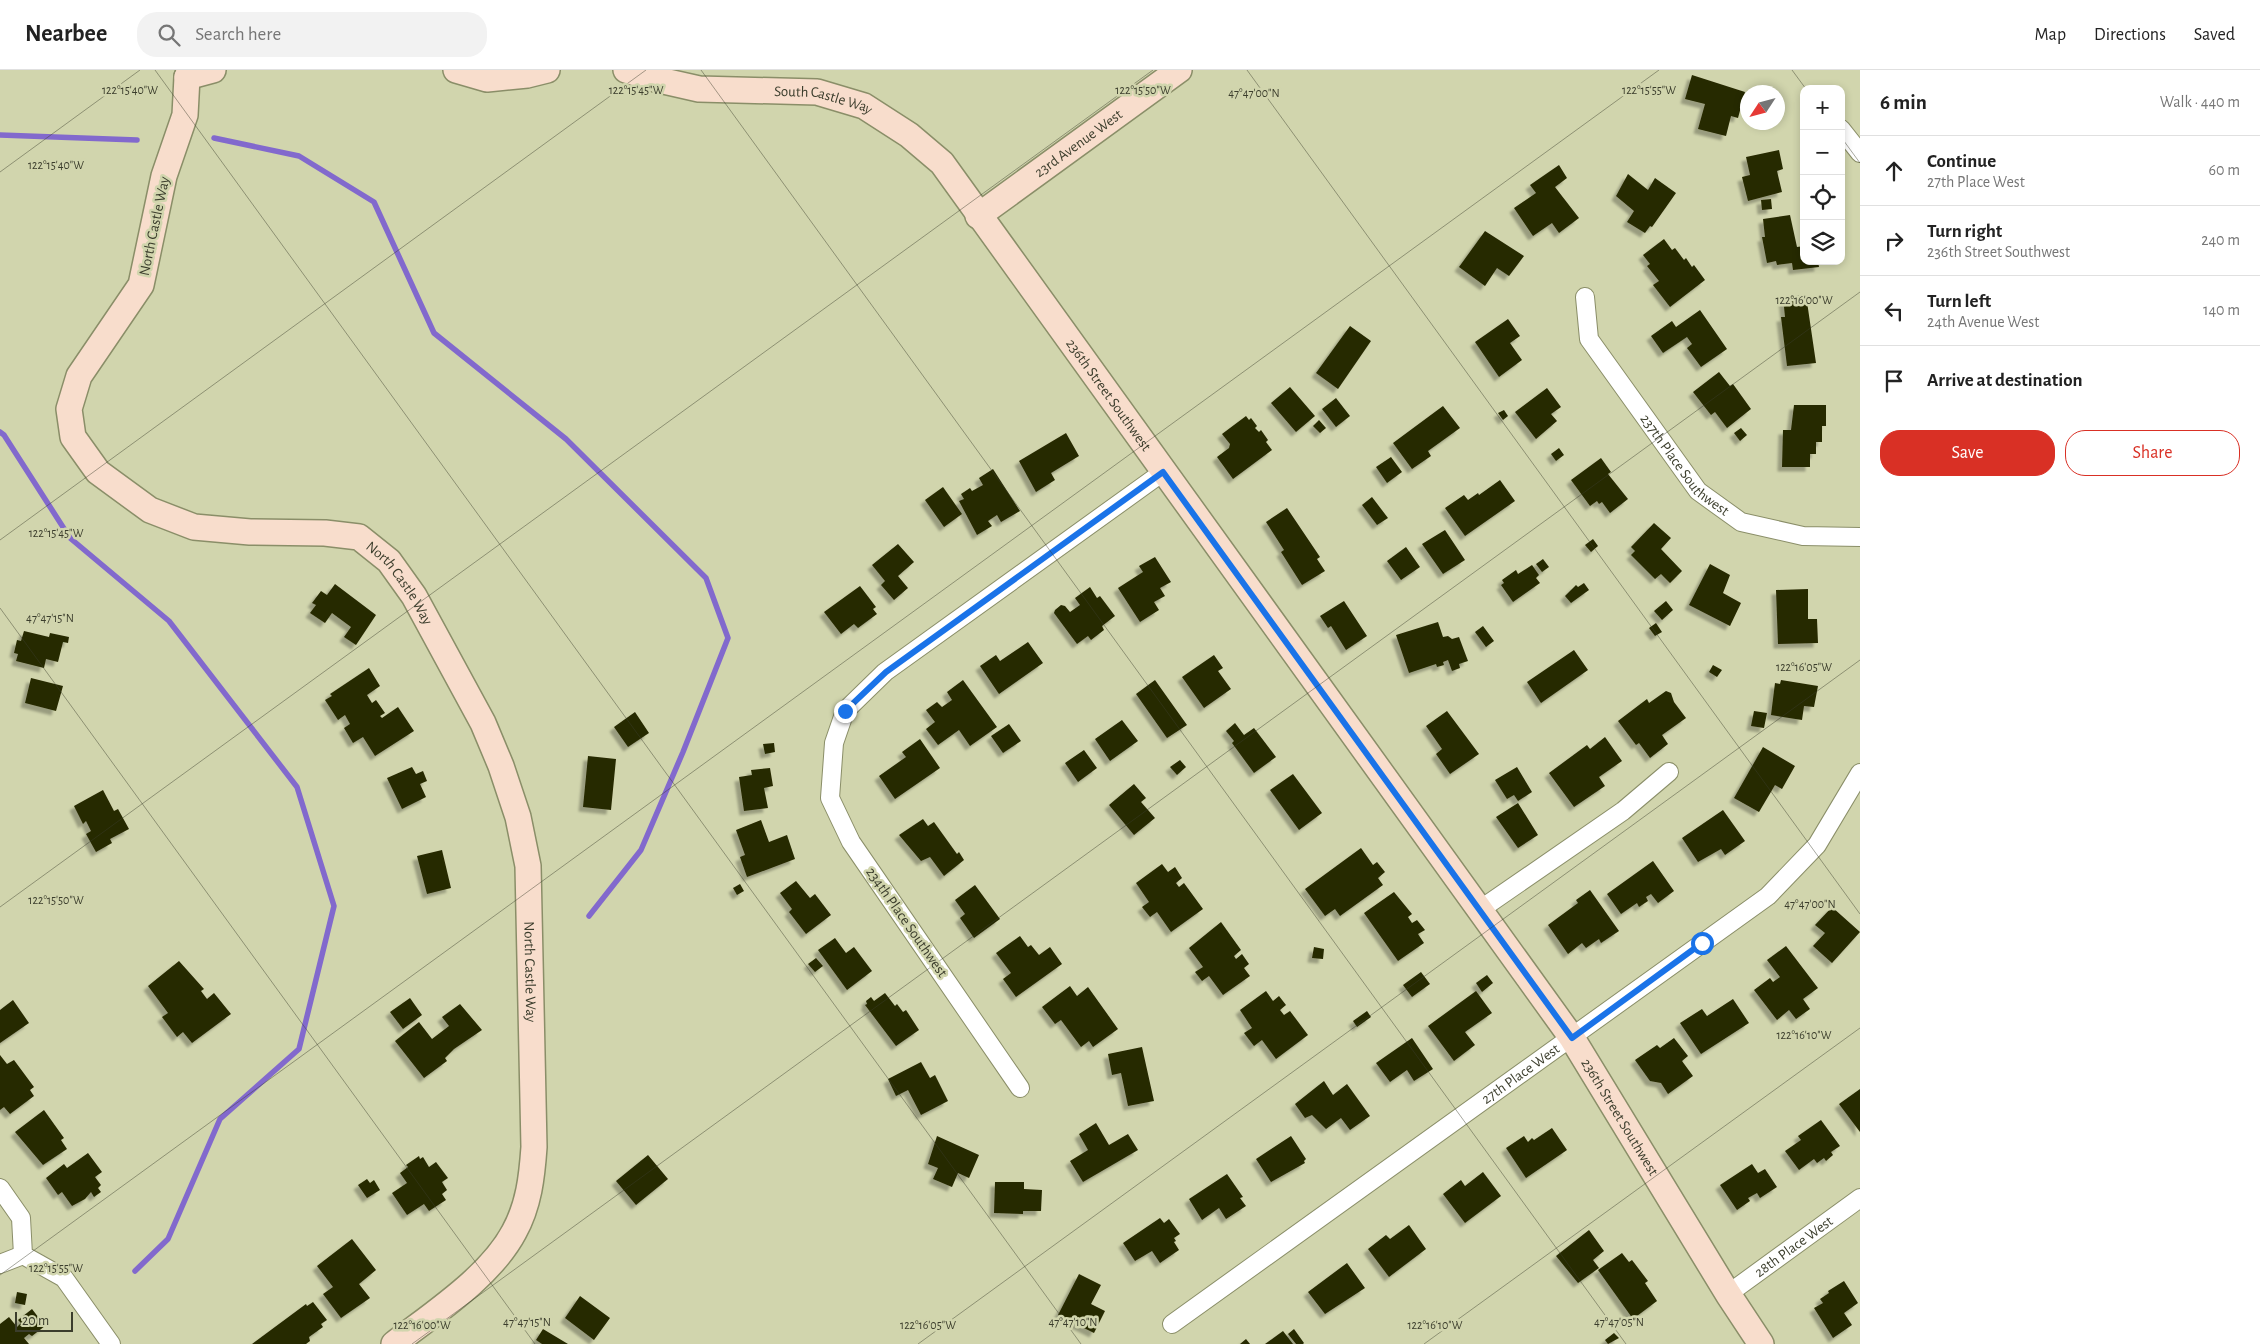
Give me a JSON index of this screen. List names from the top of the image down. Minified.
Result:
{"streets":{"street":["South Castle Way","23rd Avenue West","North Castle Way","236th Street Southwest","237th Place Southwest","234th Place Southwest","27th Place West","28th Place West"]},"crossings":[["South Castle Way","23rd Avenue West"],["South Castle Way","236th Street Southwest"],["23rd Avenue West","236th Street Southwest"],["236th Street Southwest","234th Place Southwest"],["236th Street Southwest","27th Place West"],["236th Street Southwest","28th Place West"]],"scale_bar":"20 m","north":"bottom left","page":{"header":"Nearbee","search":"Search here","nav":["Map","Directions","Saved"],"heading":["6 min","Walk · 440 m"],"map_buttons":["+","−"],"list":[["Continue","27th Place West","60 m"],["Turn right","236th Street Southwest","240 m"],["Turn left","24th Avenue West","140 m"],"Arrive at destination"],"buttons":["Save","Share"],"scale":"20 m"},"coordinates":["122°15'40\"W","122°15'55\"W","122°15'45\"W","122°15'50\"W","47°47'00\"N","122°16'00\"W","47°47'15\"N","122°16'05\"W","122°16'10\"W","47°47'10\"N","47°47'05\"N"]}
